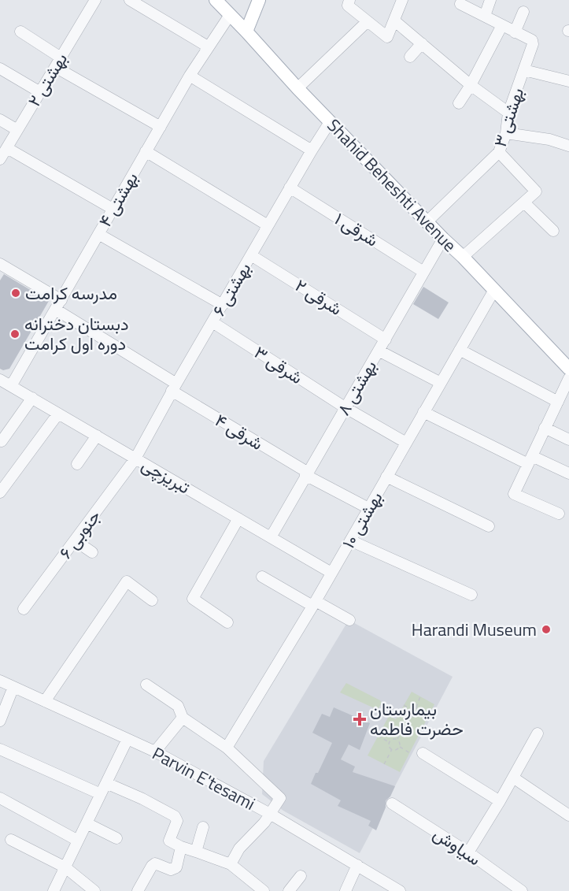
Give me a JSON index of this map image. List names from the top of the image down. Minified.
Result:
{"streets":{"main road":["Shahid Beheshti Avenue"],"street":["بهشتی ۲","بهشتی ۳","بهشتی ۴","شرقی ۱","بهشتی ۶","شرقی ۲","شرقی ۳","بهشتی ۸","شرقی ۴","تبریزچی","بهشتی ۱۰","جنوبی ۶","Parvin E'tesami","سیاوش"]},"crossings":[["بهشتی ۳","Shahid Beheshti Avenue"],["Shahid Beheshti Avenue","بهشتی ۴"],["Shahid Beheshti Avenue","بهشتی ۶"],["Shahid Beheshti Avenue","بهشتی ۸"],["Shahid Beheshti Avenue","بهشتی ۱۰"],["بهشتی ۴","شرقی ۴"],["بهشتی ۴","تبریزچی"],["شرقی ۱","بهشتی ۶"],["شرقی ۱","بهشتی ۸"],["بهشتی ۶","شرقی ۲"],["بهشتی ۶","شرقی ۳"],["بهشتی ۶","شرقی ۴"],["بهشتی ۶","تبریزچی"],["بهشتی ۶","جنوبی ۶"],["شرقی ۲","بهشتی ۸"],["شرقی ۳","بهشتی ۸"],["شرقی ۳","بهشتی ۱۰"],["بهشتی ۸","شرقی ۴"],["بهشتی ۸","تبریزچی"],["شرقی ۴","بهشتی ۱۰"],["تبریزچی","بهشتی ۱۰"],["تبریزچی","جنوبی ۶"]],"places":{"other":["مدرسه کرامت","دبستان دخترانه دوره اول کرامت","Harandi Museum"],"health":["بیمارستان حضرت فاطمه"]}}
